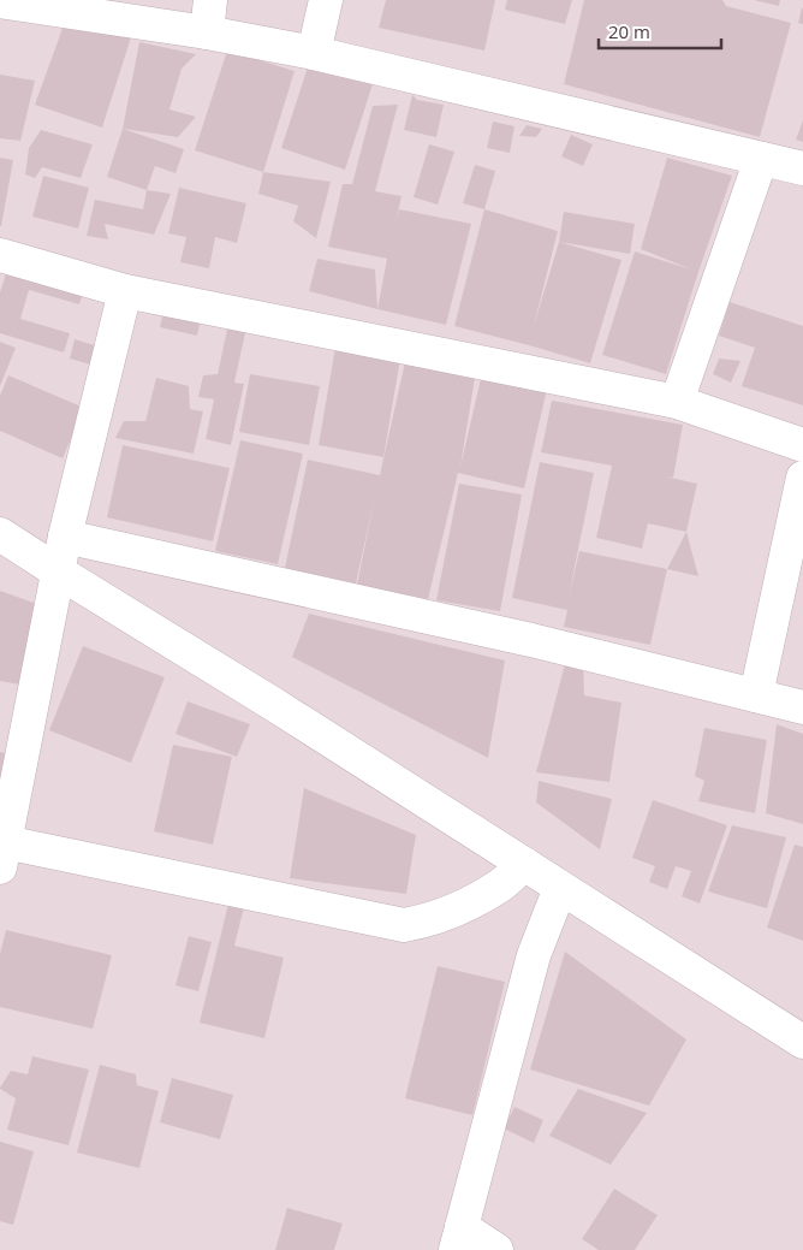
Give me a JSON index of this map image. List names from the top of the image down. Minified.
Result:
{"scale_bar":"20 m"}
